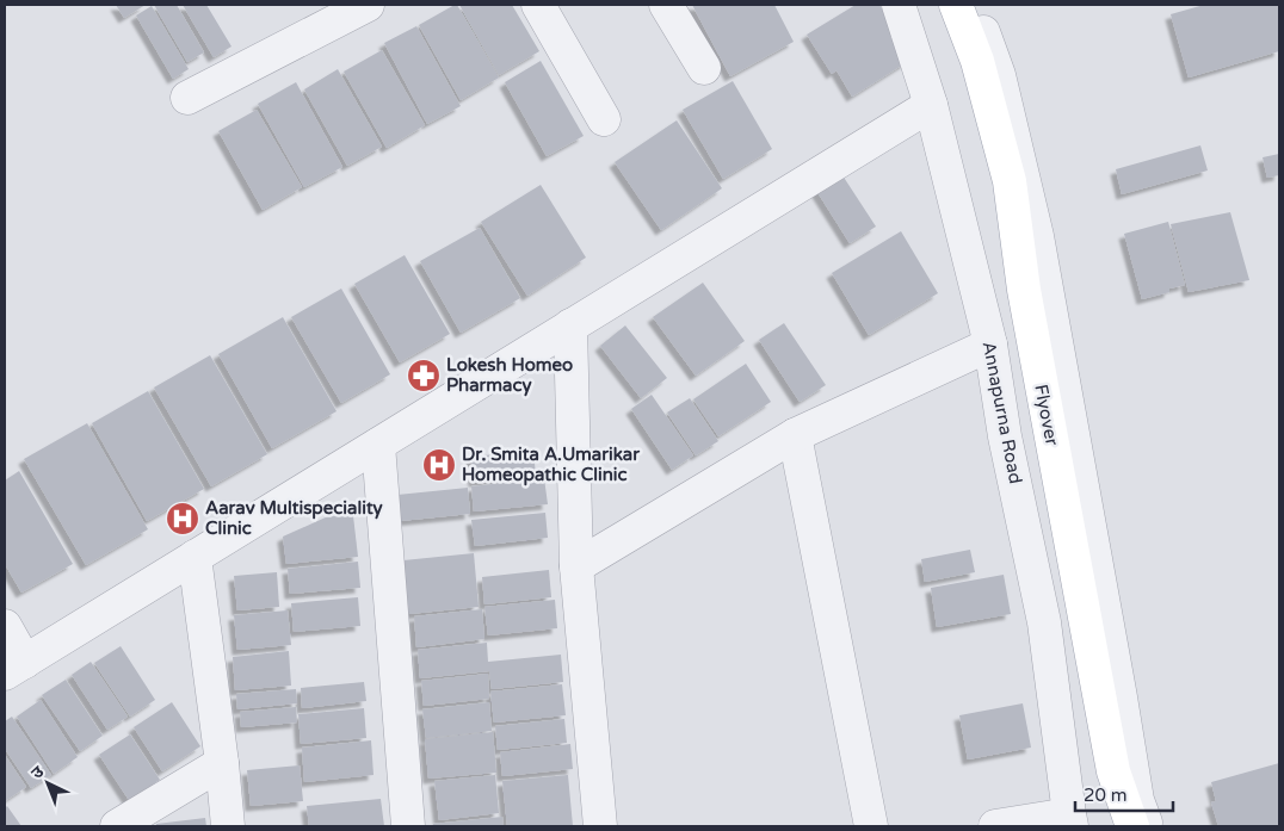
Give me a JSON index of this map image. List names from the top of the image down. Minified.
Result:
{"streets":{"main road":["Flyover"],"street":["Annapurna Road"]},"places":{"pharmacy":["Lokesh Homeo Pharmacy"],"hospital":["Dr. Smita A.Umarikar Homeopathic Clinic","Aarav Multispeciality Clinic"]},"scale_bar":"20 m","north":"top left"}
